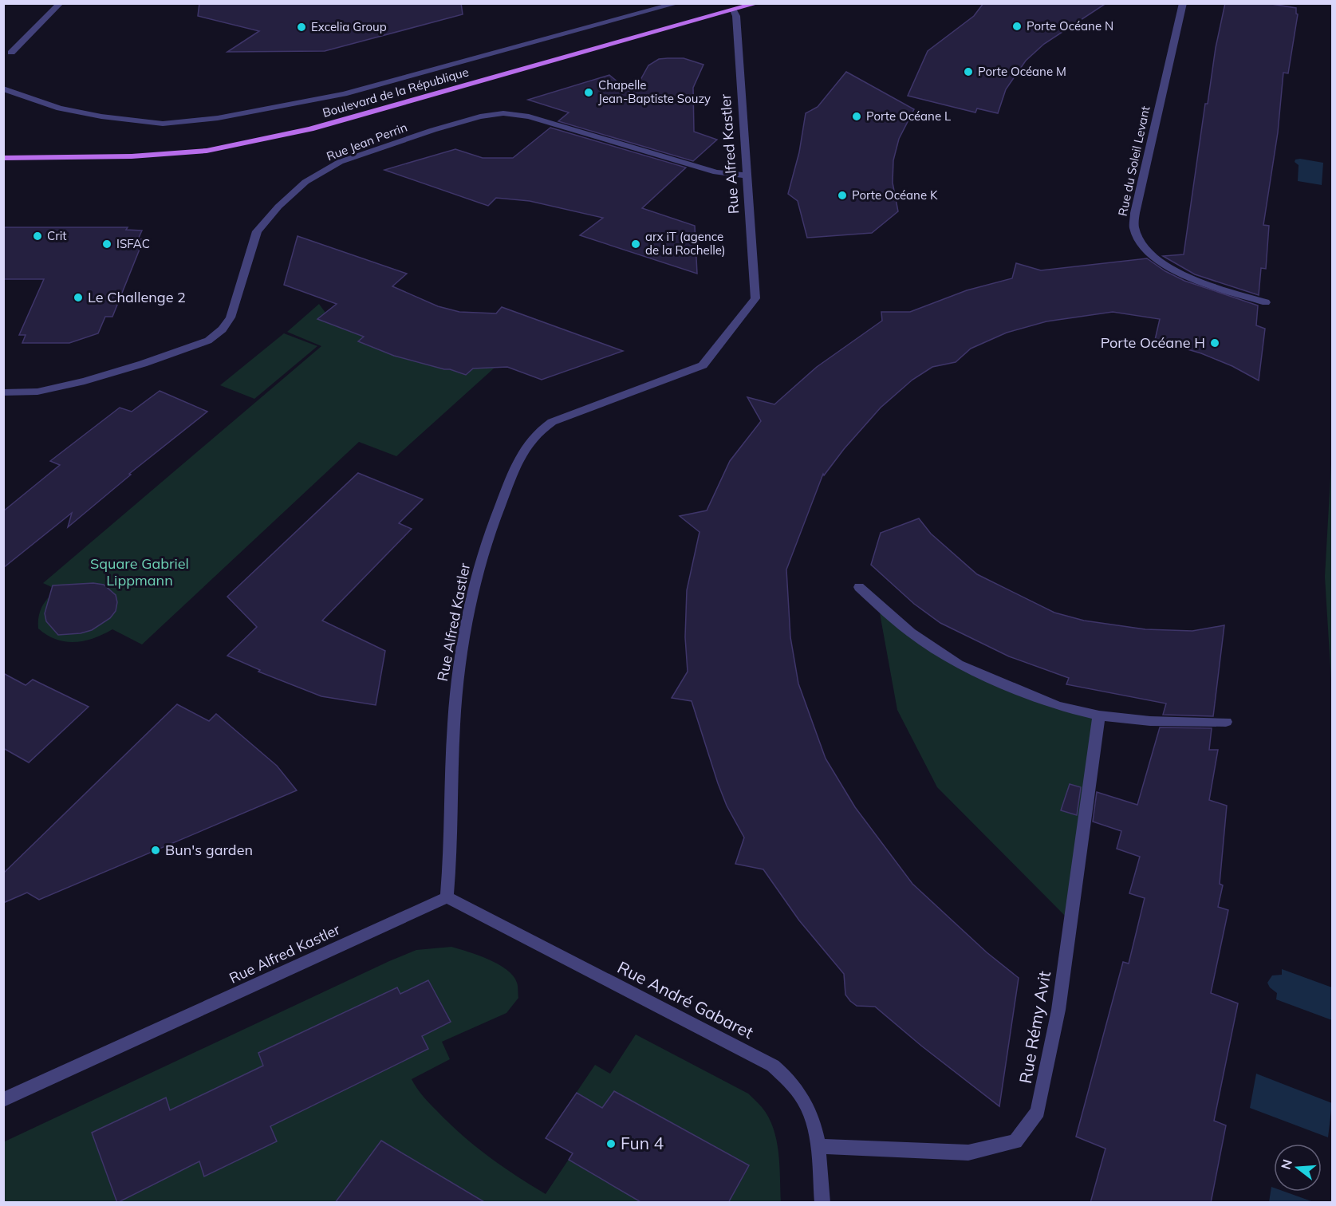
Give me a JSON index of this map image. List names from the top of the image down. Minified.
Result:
{"streets":{"main road":["Boulevard de la République"],"street":["Rue Jean Perrin","Rue Alfred Kastler","Rue du Soleil Levant","Rue André Gabaret","Rue Rémy Avit"]},"crossings":[["Boulevard de la République","Rue Alfred Kastler"],["Rue Jean Perrin","Rue Alfred Kastler"],["Rue Alfred Kastler","Rue André Gabaret"],["Rue André Gabaret","Rue Rémy Avit"]],"parks":["Square Gabriel Lippmann"],"places":["Porte Océane N","Excelia Group","Porte Océane M","Chapelle Jean-Baptiste Souzy","Porte Océane L","Porte Océane K","Crit","ISFAC","arx iT (agence de la Rochelle)","Le Challenge 2","Porte Océane H","Bun's garden","Fun 4"],"north":"left"}
